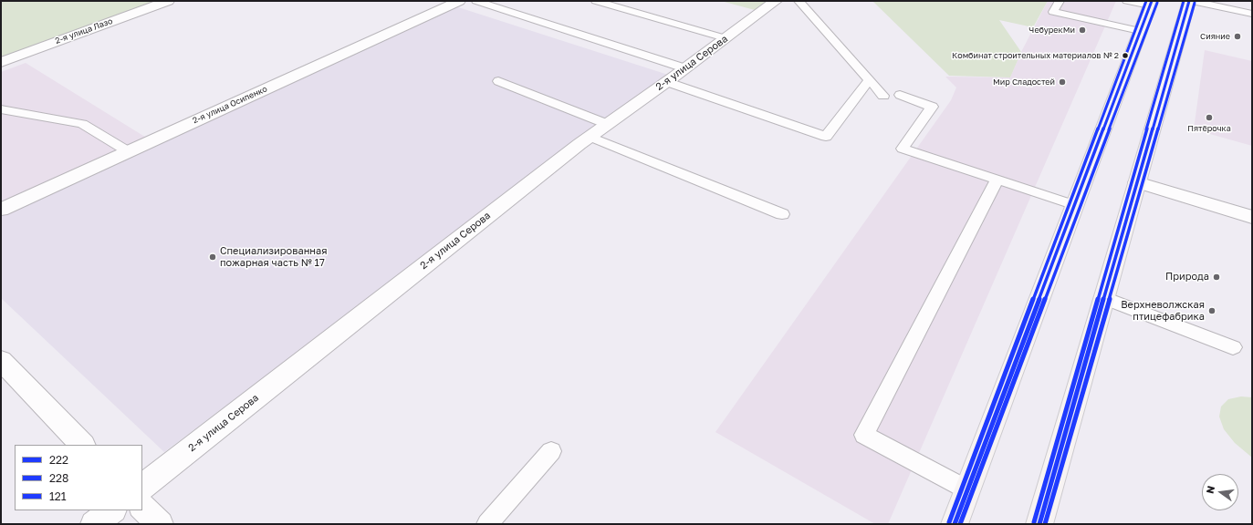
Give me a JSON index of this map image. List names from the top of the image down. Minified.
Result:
{"streets":{"street":["2-я улица Лазо","2-я улица Серова","2-я улица Осипенко"]},"places":["ЧебурекМи","Сияние","Комбинат строительных материалов № 2","Мир Сладостей","Пятёрочка","Специализированная пожарная часть № 17","Природа","Верхневолжская птицефабрика"],"lines":["transit line 222","transit line 121","transit line 228"],"legend":["222","228","121"],"north":"left"}
